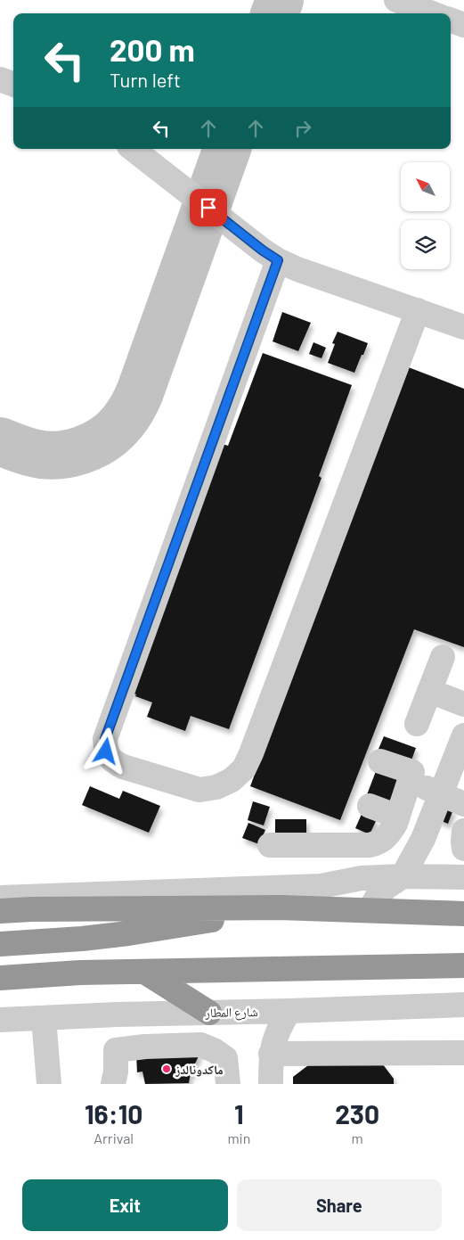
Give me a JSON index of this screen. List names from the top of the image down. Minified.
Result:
{"streets":{"street":["شارع المطار"]},"places":["ماكدونالدز"],"north":"top left","page":{"turn":["200 m","Turn left"],"eta":["16:10","Arrival","1","min","230","m"],"buttons":["Exit","Share"]}}
